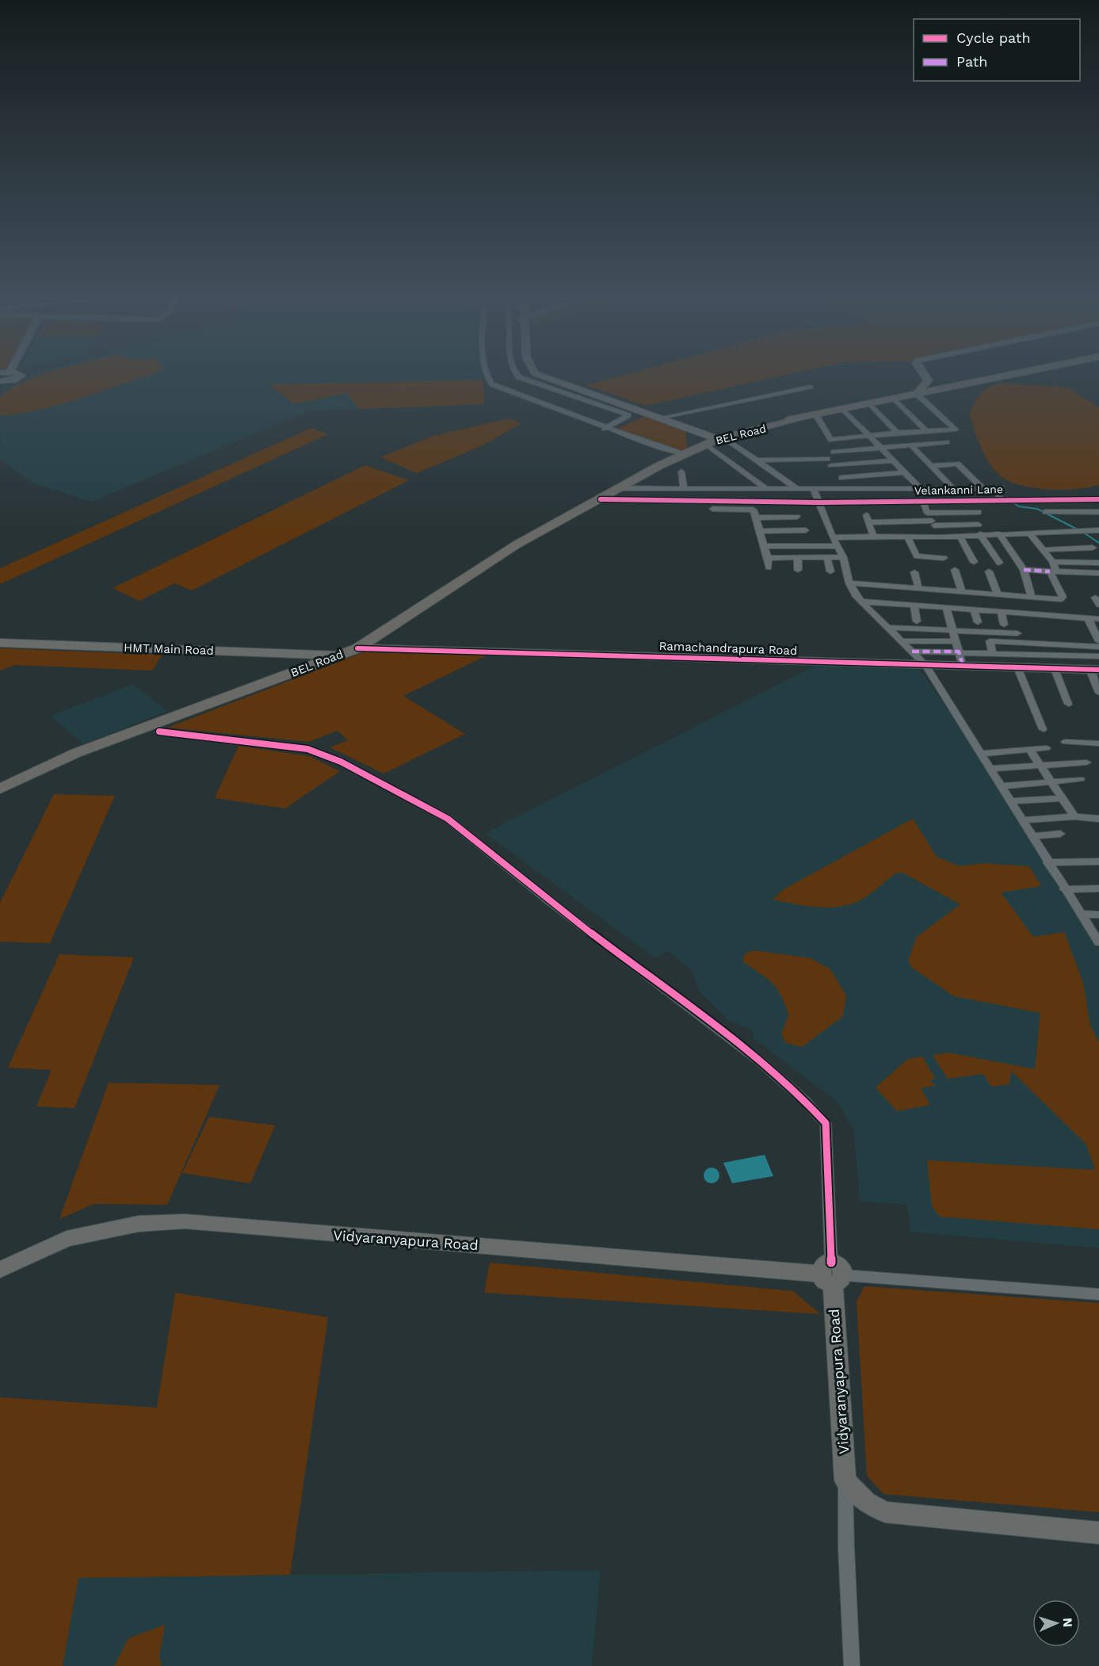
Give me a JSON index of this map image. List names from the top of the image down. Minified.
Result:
{"streets":{"main road":["BEL Road"],"street":["Velankanni Lane","Ramachandrapura Road","HMT Main Road","Vidyaranyapura Road"]},"crossings":[["BEL Road","Velankanni Lane"],["BEL Road","Ramachandrapura Road"],["BEL Road","HMT Main Road"]],"legend":["Cycle path","Path"],"north":"right"}
